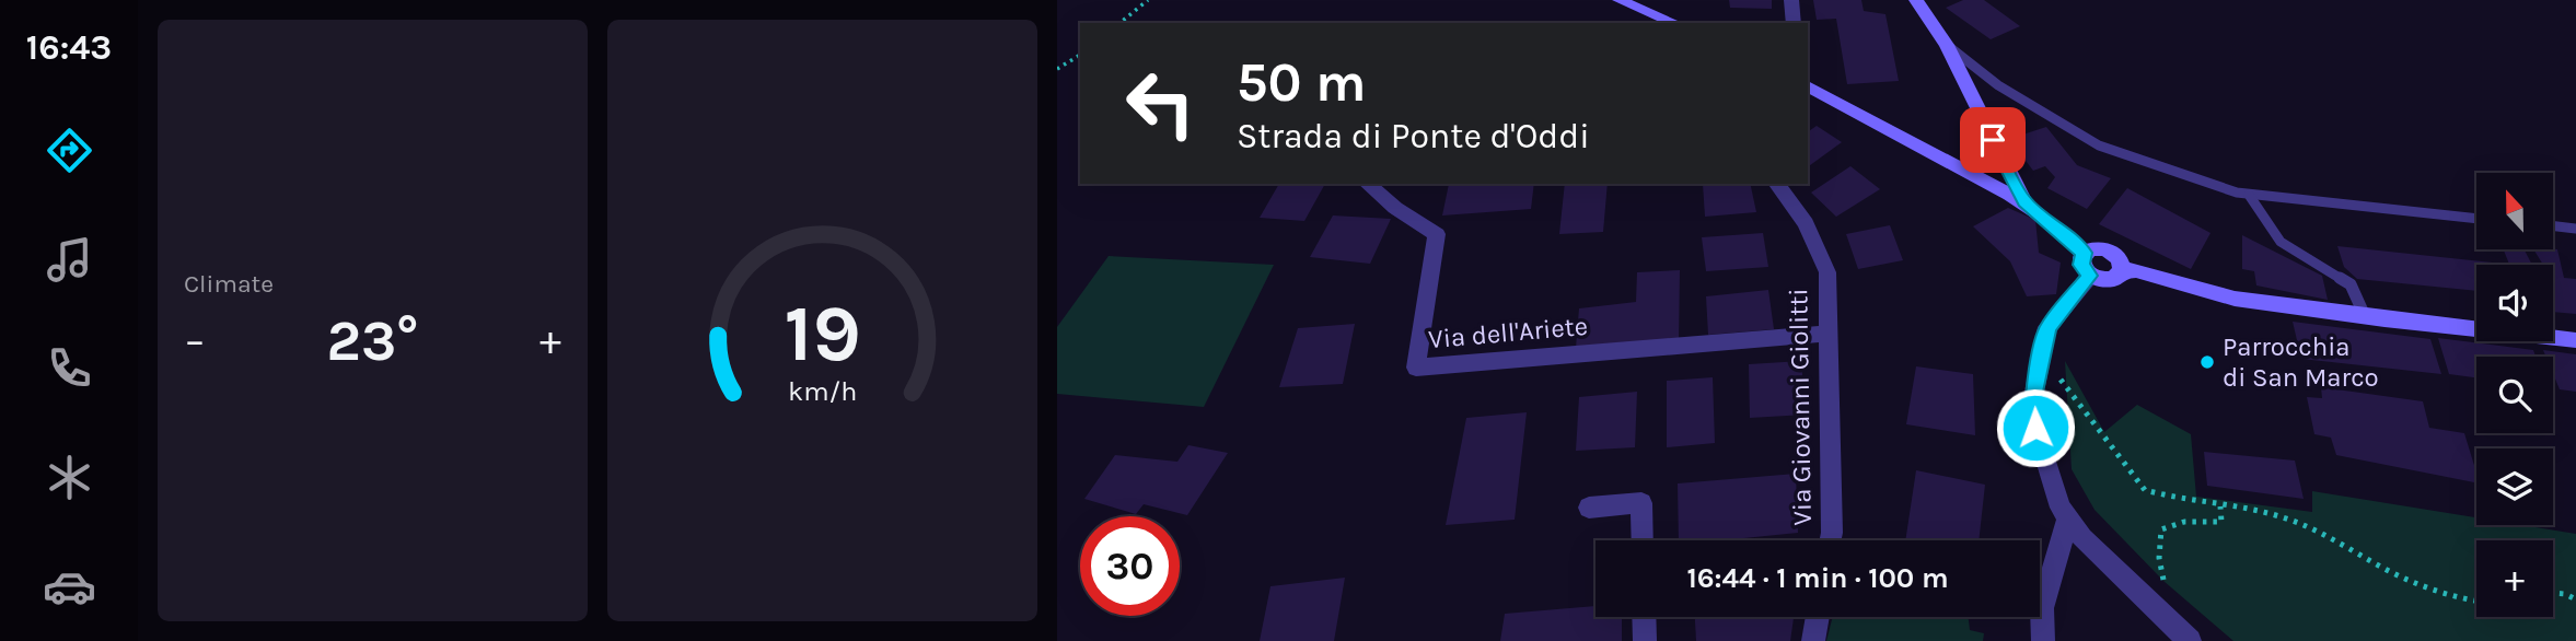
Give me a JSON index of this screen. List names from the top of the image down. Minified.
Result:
{"streets":{"street":["Via dell'Ariete","Via Giovanni Giolitti"]},"crossings":[["Via dell'Ariete","Via Giovanni Giolitti"]],"places":["Parrocchia di San Marco"],"north":"top","page":{"tabs":"16:43","tile":"Climate","turn":["50 m","Strada di Ponte d'Oddi"],"map_buttons":"+","heat":["−","23°","+"],"limit":"30","trip":"16:44 · 1 min · 100 m","gauge":["19","km/h"]}}
